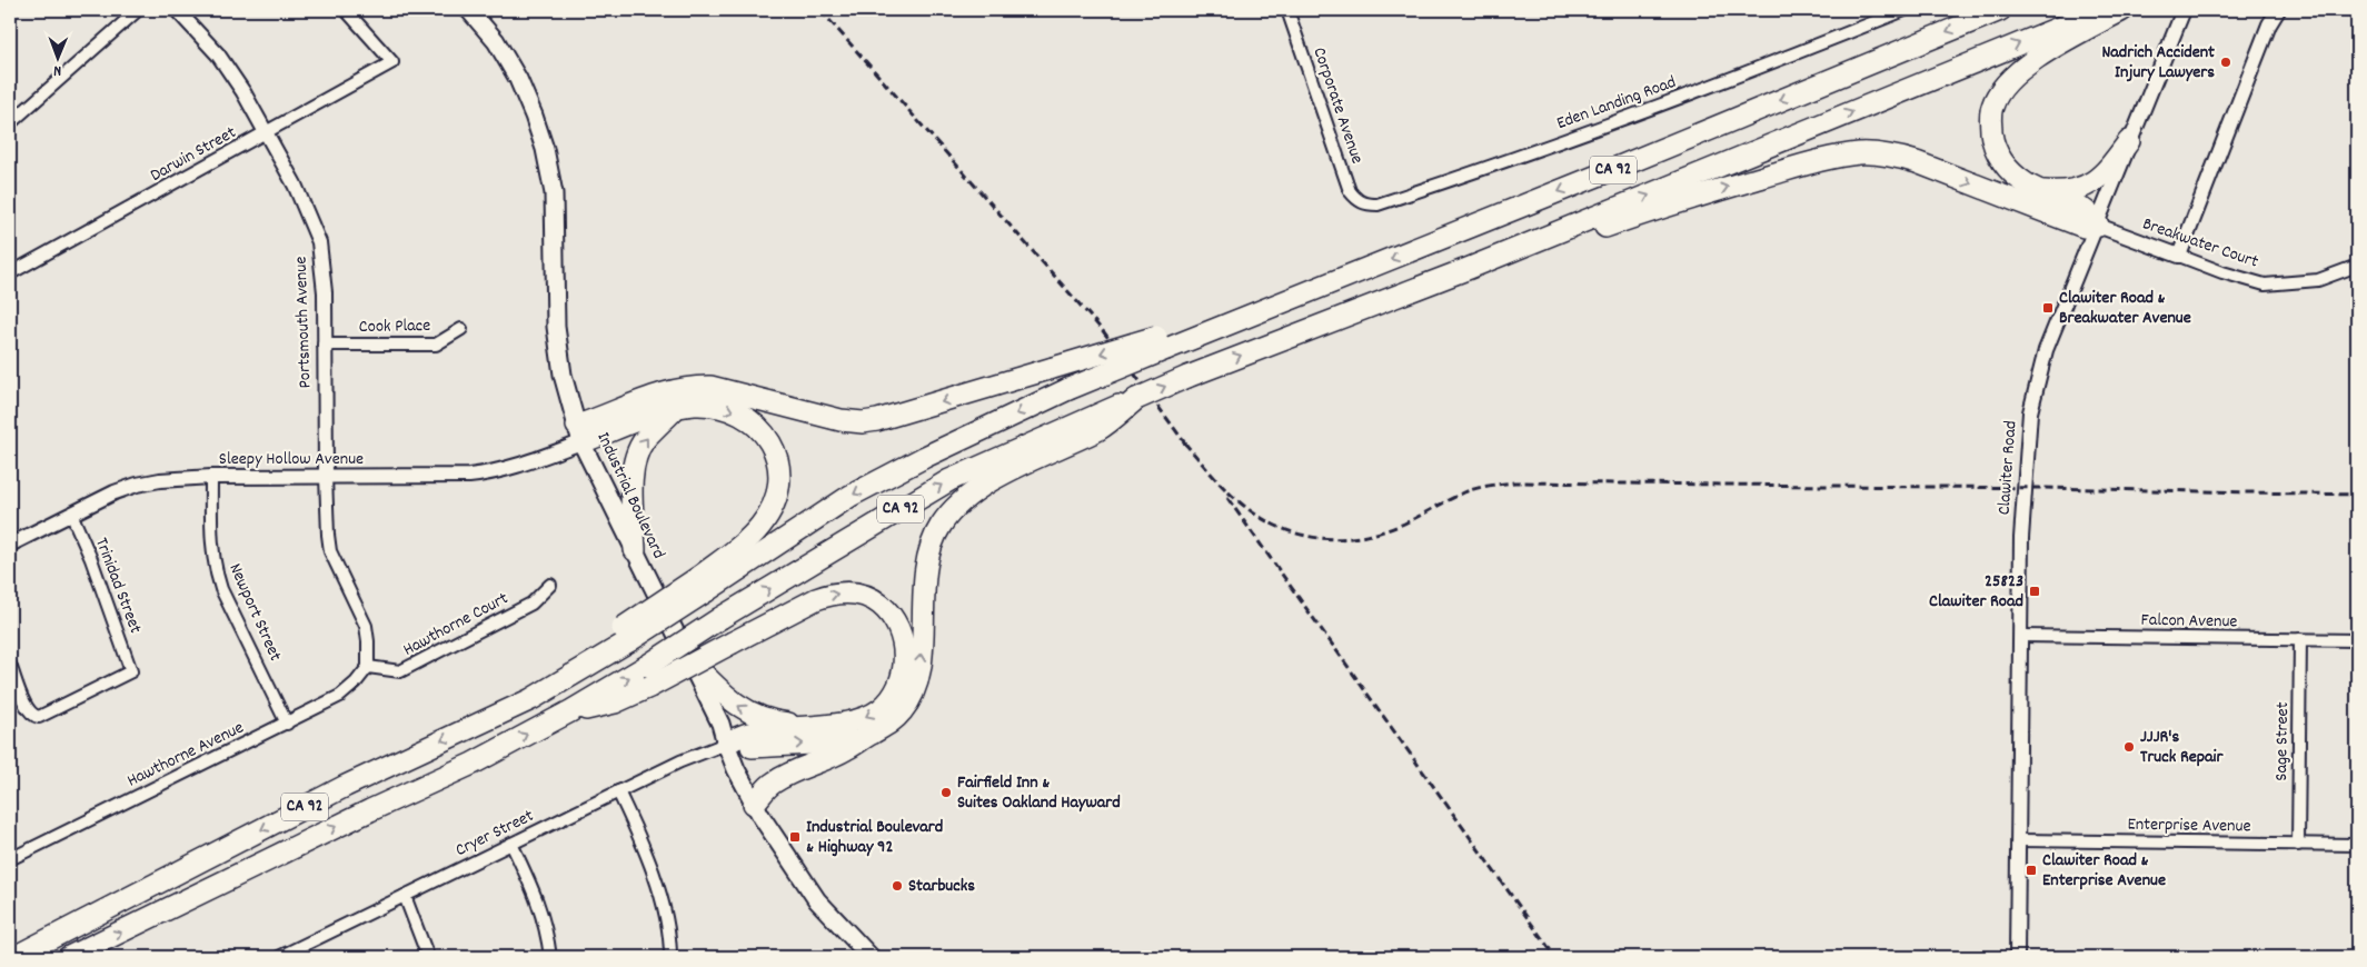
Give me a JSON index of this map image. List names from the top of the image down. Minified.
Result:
{"streets":{"highway":["CA 92"],"main road":["Industrial Boulevard"],"street":["Eden Landing Road","Corporate Avenue","Darwin Street","Breakwater Court","Portsmouth Avenue","Cook Place","Sleepy Hollow Avenue","Clawiter Road","Trinidad Street","Newport Street","Falcon Avenue","Hawthorne Court","Sage Street","Hawthorne Avenue","Enterprise Avenue","Cryer Street"]},"crossings":[["Eden Landing Road","Corporate Avenue"],["Darwin Street","Portsmouth Avenue"],["Breakwater Court","Clawiter Road"],["Portsmouth Avenue","Cook Place"],["Portsmouth Avenue","Sleepy Hollow Avenue"],["Portsmouth Avenue","Hawthorne Court"],["Portsmouth Avenue","Hawthorne Avenue"],["Sleepy Hollow Avenue","Industrial Boulevard"],["Sleepy Hollow Avenue","Trinidad Street"],["Sleepy Hollow Avenue","Newport Street"],["Clawiter Road","Falcon Avenue"],["Clawiter Road","Enterprise Avenue"],["Industrial Boulevard","Cryer Street"],["Newport Street","Hawthorne Avenue"],["Falcon Avenue","Sage Street"],["Hawthorne Court","Hawthorne Avenue"],["Sage Street","Enterprise Avenue"]],"places":{"other":["Nadrich Accident Injury Lawyers","JJJR's Truck Repair","Fairfield Inn & Suites Oakland Hayward","Starbucks"],"transit":["Clawiter Road & Breakwater Avenue","25823 Clawiter Road","Industrial Boulevard & Highway 92","Clawiter Road & Enterprise Avenue"]},"north":"bottom"}
